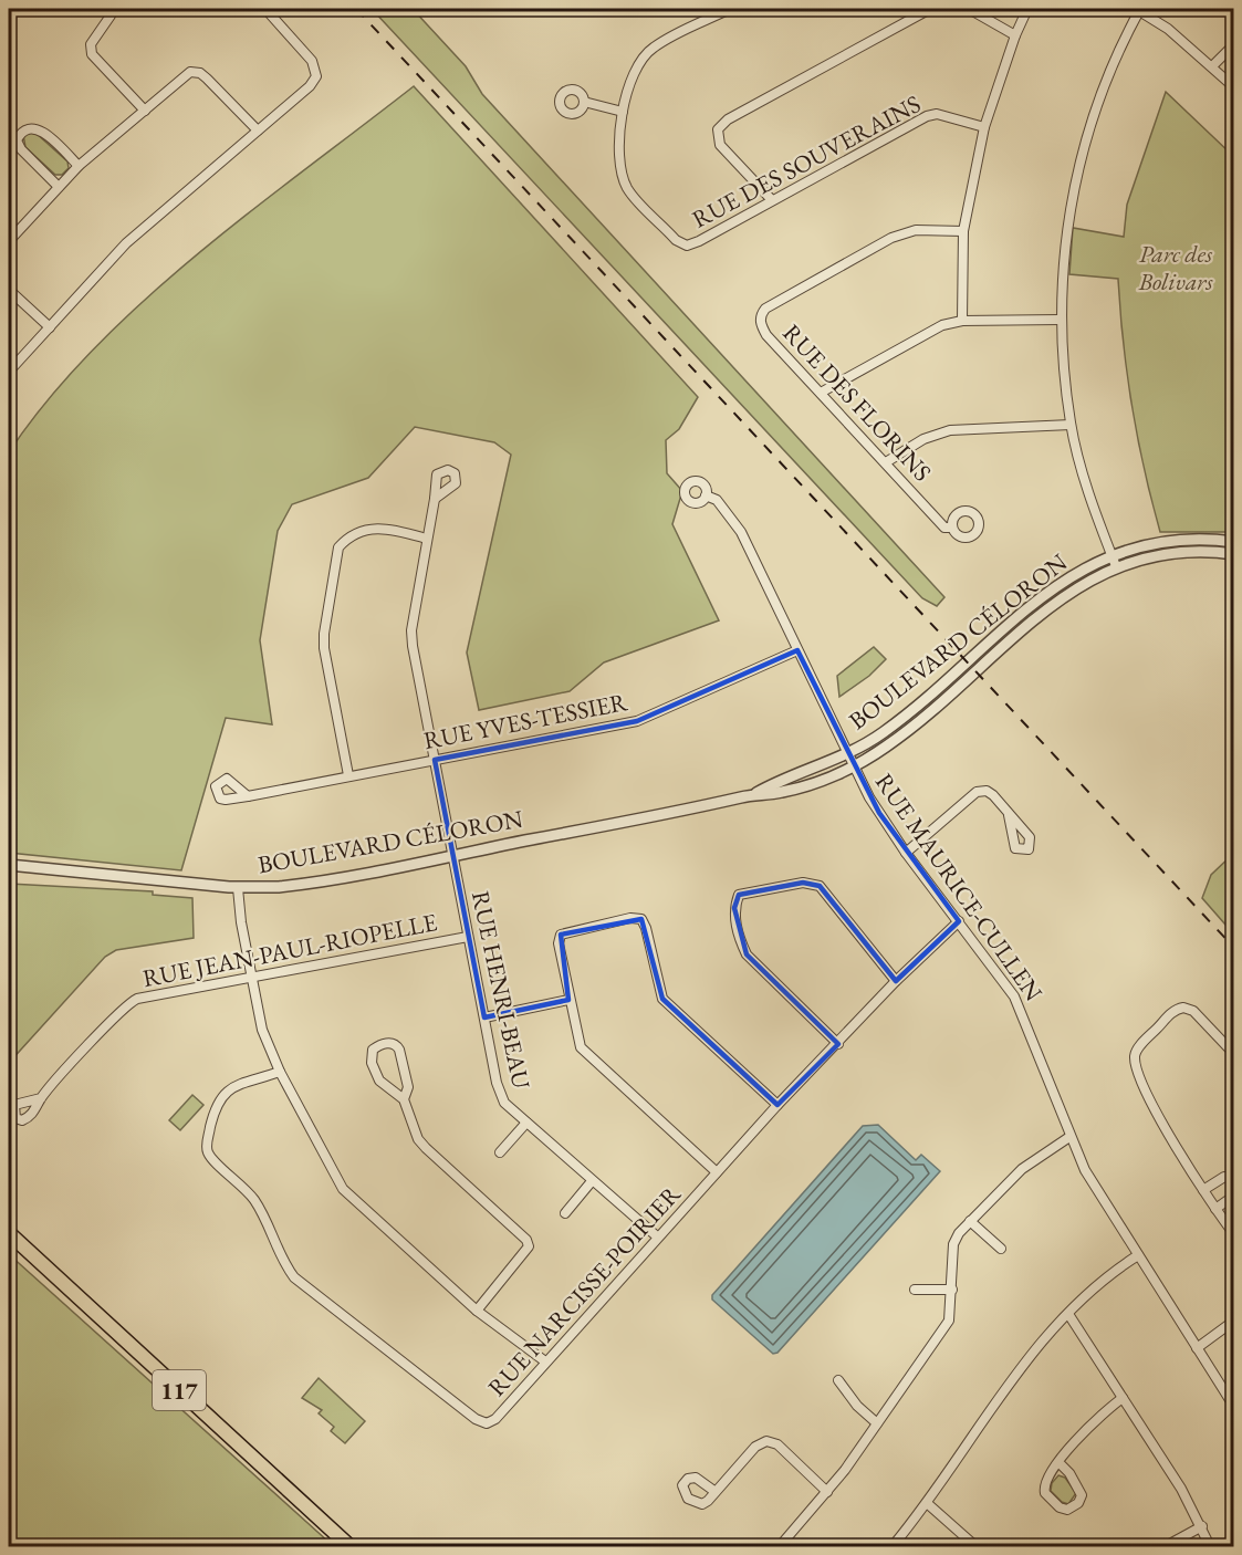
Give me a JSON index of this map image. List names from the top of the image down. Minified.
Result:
{"streets":{"main road":["117"],"street":["RUE DES SOUVERAINS","RUE DES FLORINS","BOULEVARD CÉLORON","RUE YVES-TESSIER","RUE MAURICE-CULLEN","RUE JEAN-PAUL-RIOPELLE","RUE HENRI-BEAU","RUE NARCISSE-POIRIER"]},"crossings":[["BOULEVARD CÉLORON","RUE MAURICE-CULLEN"],["BOULEVARD CÉLORON","RUE HENRI-BEAU"],["RUE YVES-TESSIER","RUE MAURICE-CULLEN"],["RUE YVES-TESSIER","RUE HENRI-BEAU"],["RUE MAURICE-CULLEN","RUE NARCISSE-POIRIER"],["RUE JEAN-PAUL-RIOPELLE","RUE HENRI-BEAU"],["RUE HENRI-BEAU","RUE NARCISSE-POIRIER"]],"parks":["Parc des Bolivars"]}
